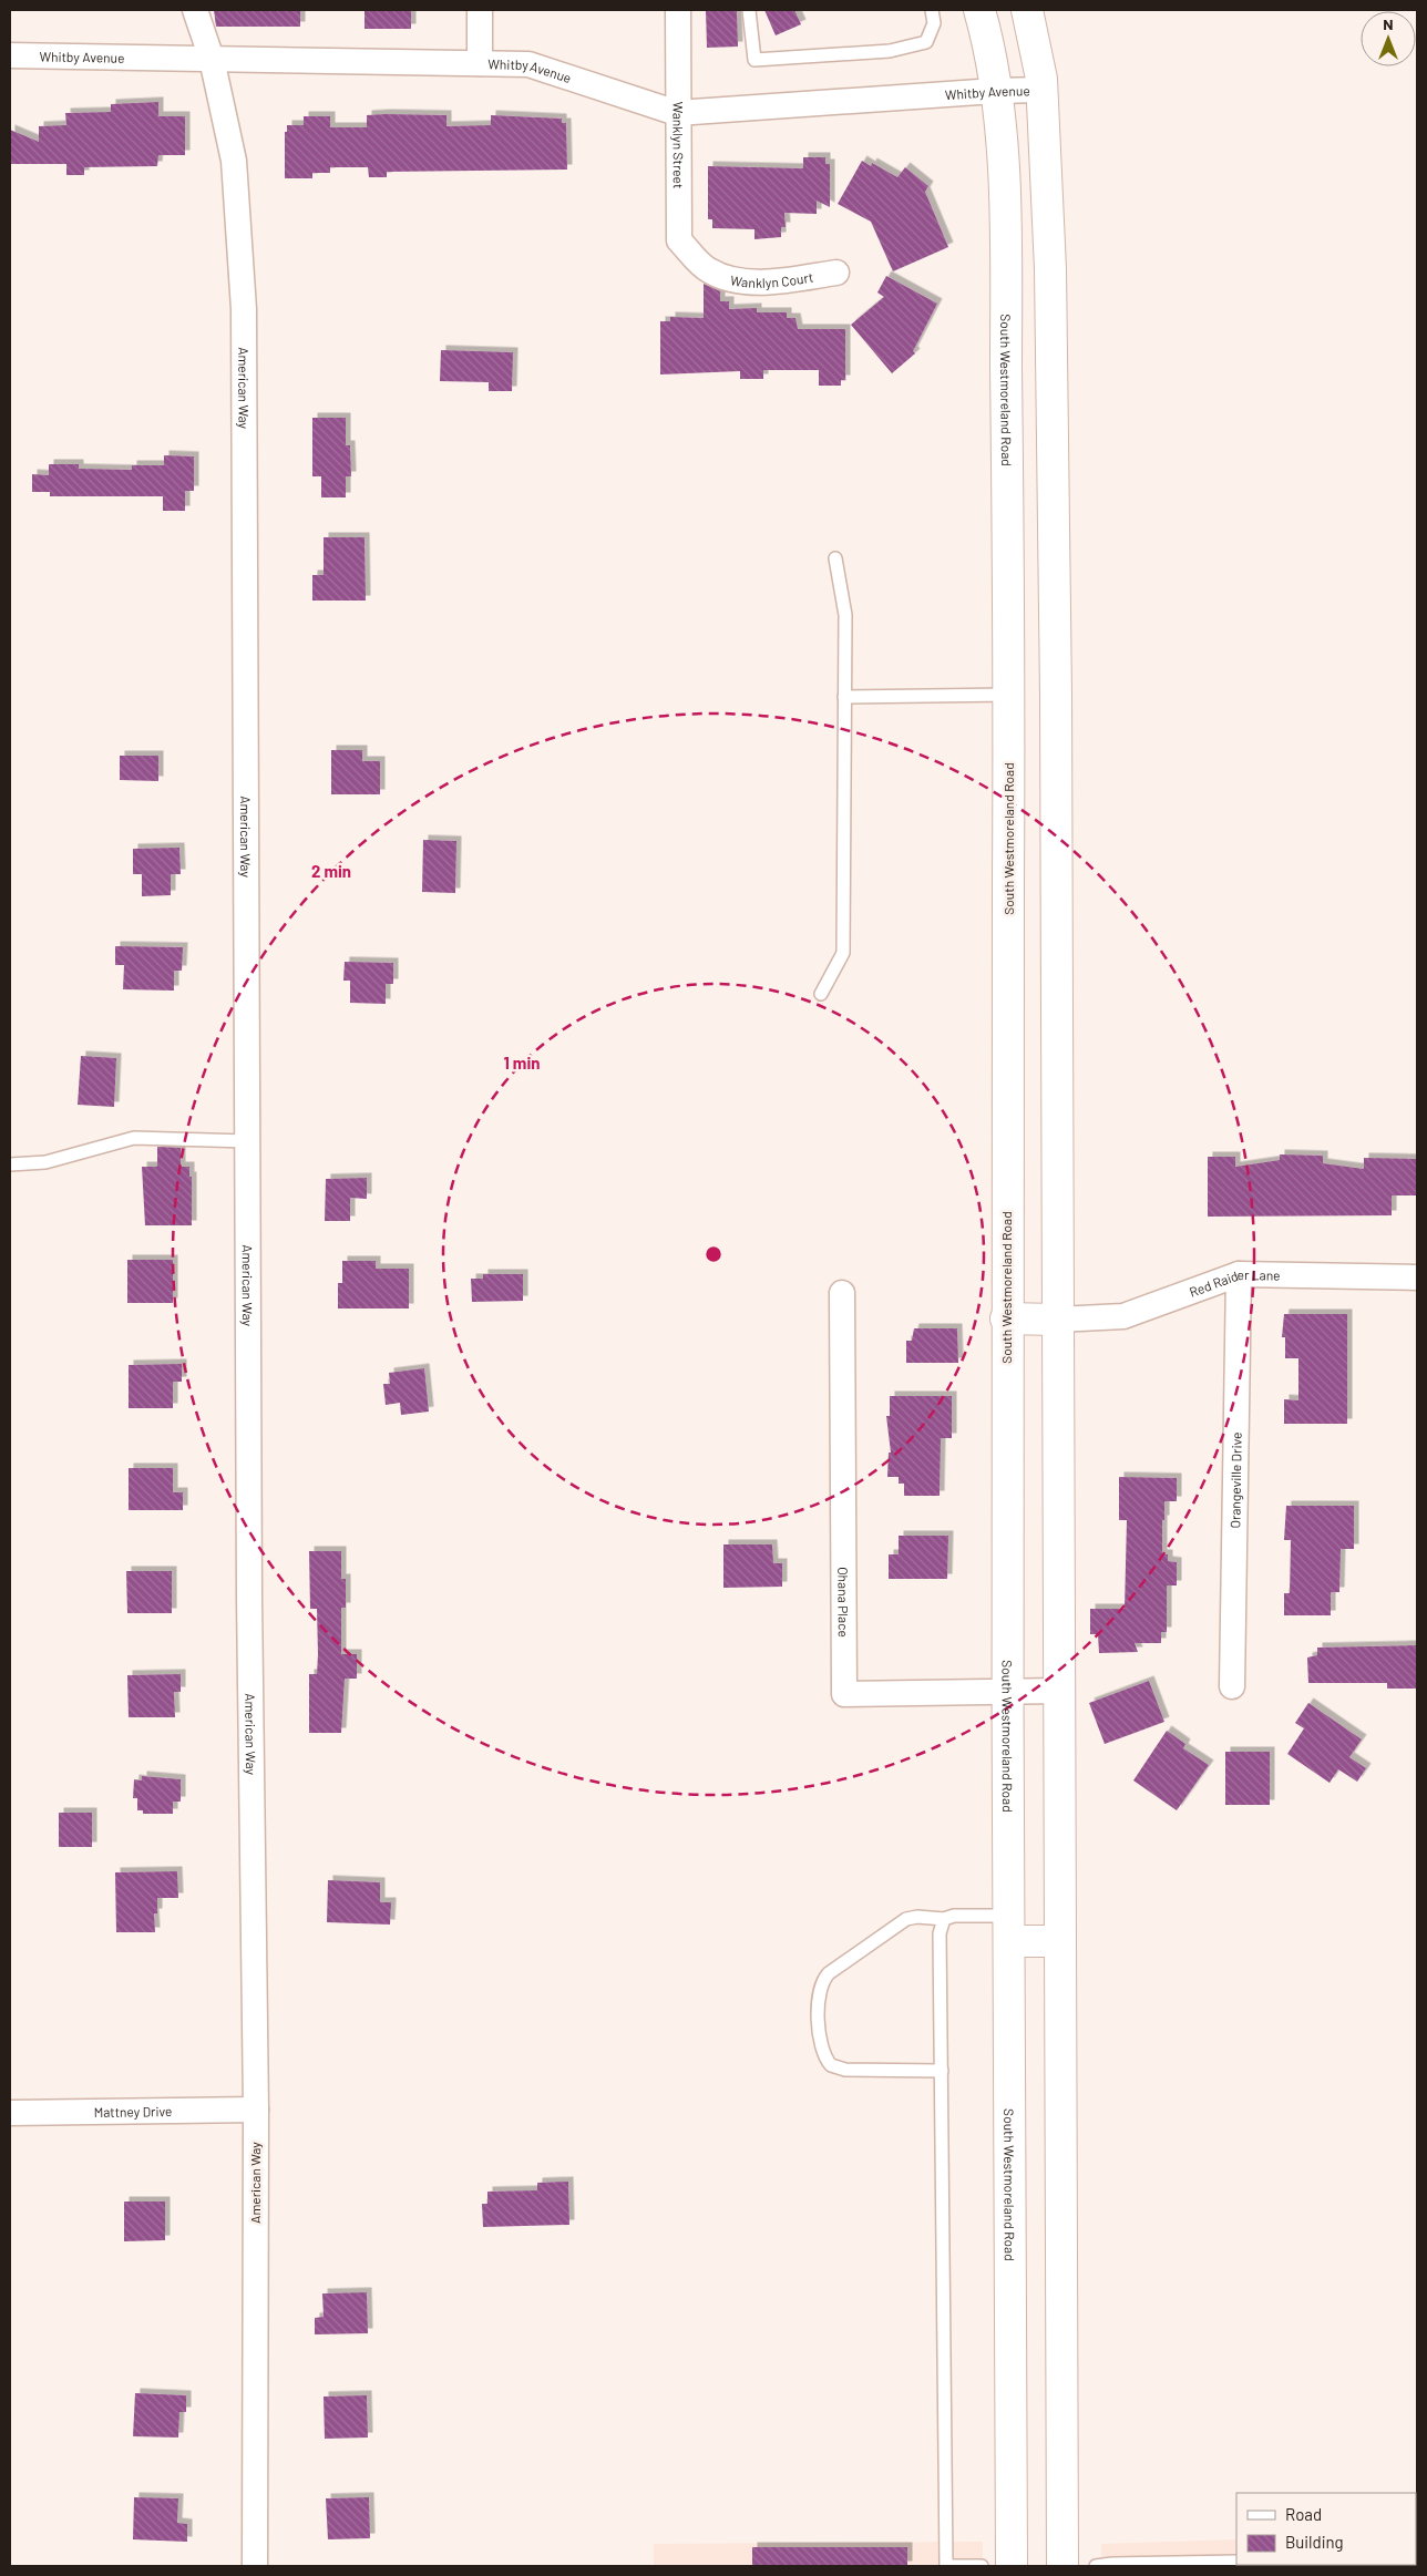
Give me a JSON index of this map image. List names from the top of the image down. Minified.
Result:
{"streets":{"main road":["South Westmoreland Road"],"street":["Whitby Avenue","Wanklyn Street","Wanklyn Court","American Way","Red Raider Lane","Orangeville Drive","Ohana Place","Mattney Drive"]},"crossings":[["Whitby Avenue","Wanklyn Street"],["Whitby Avenue","American Way"],["Whitby Avenue","South Westmoreland Road"],["Wanklyn Street","Wanklyn Court"],["American Way","Mattney Drive"],["South Westmoreland Road","Ohana Place"],["Red Raider Lane","Orangeville Drive"]],"legend":["Road","Building"],"north":"top","rings":["2 min","1 min"]}
